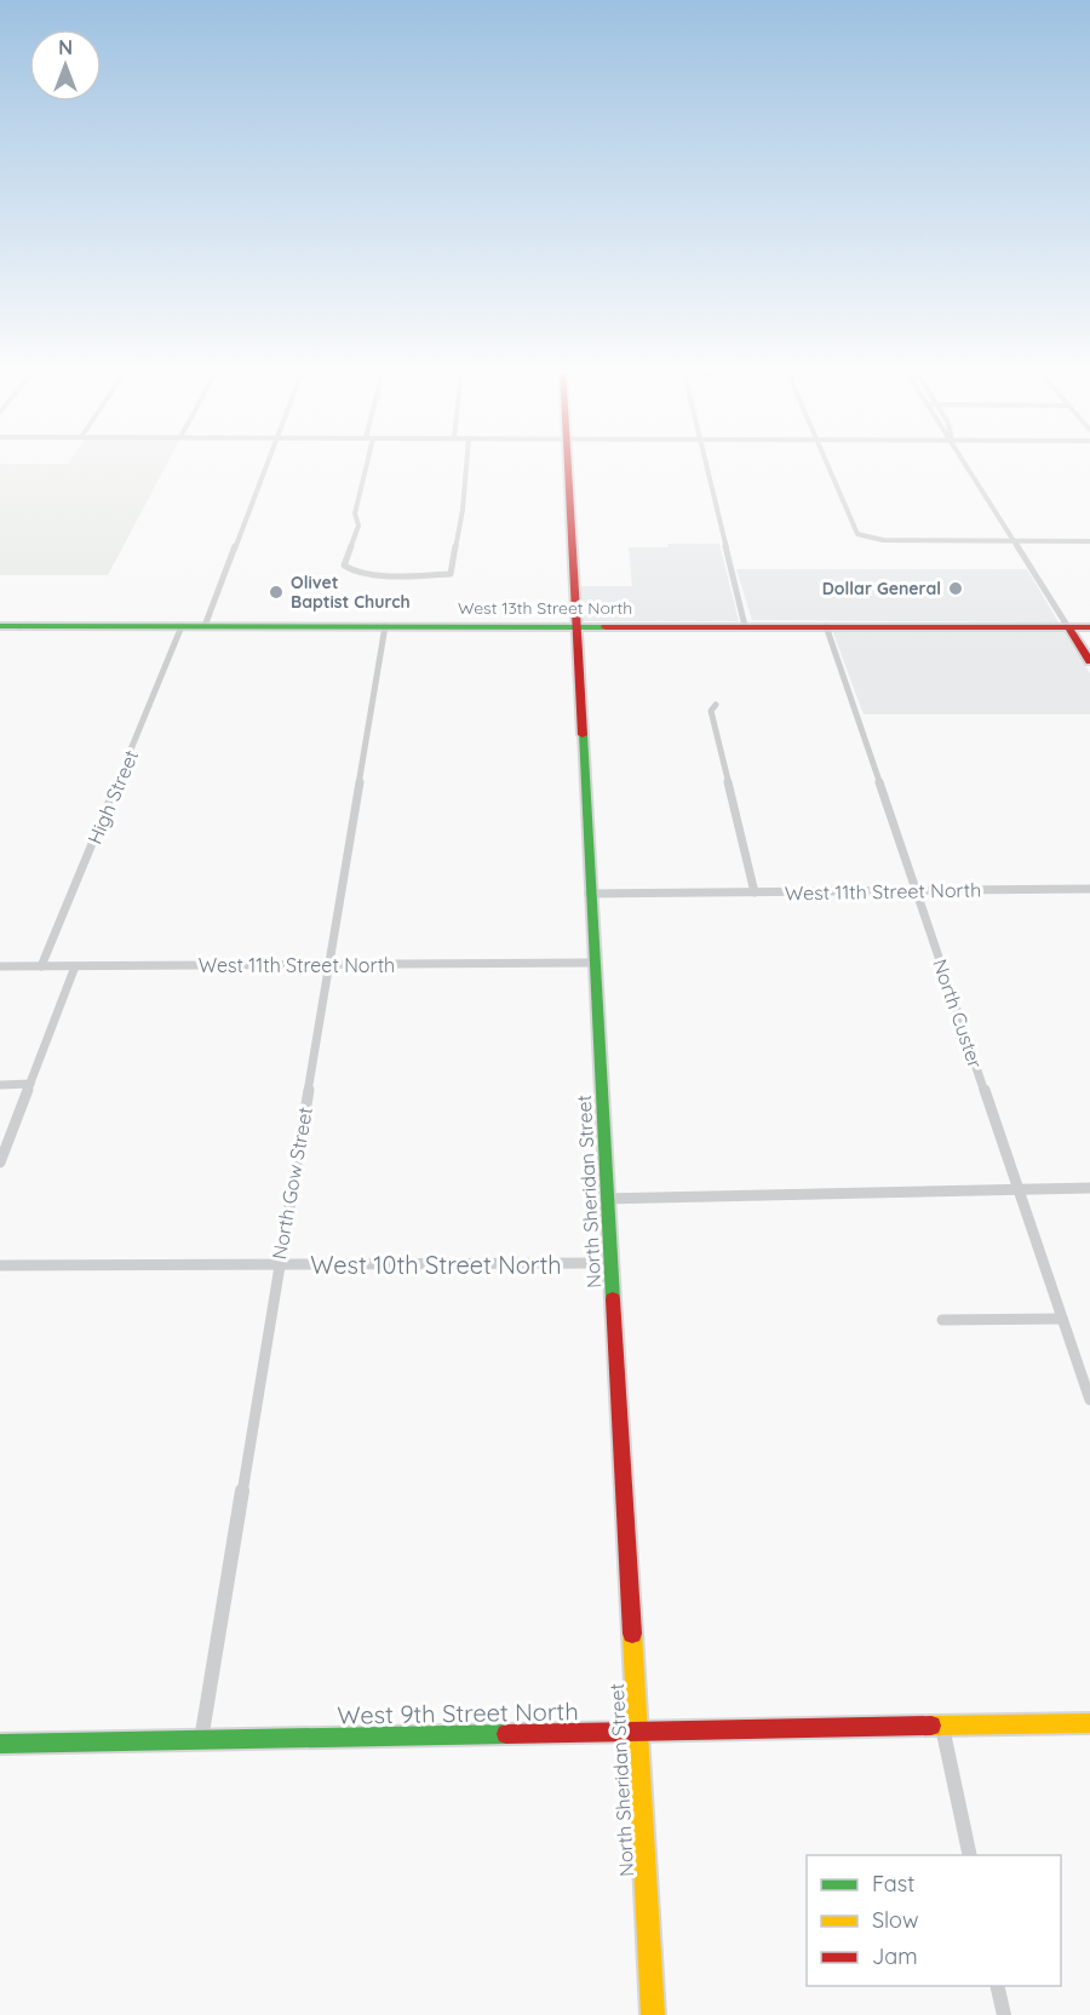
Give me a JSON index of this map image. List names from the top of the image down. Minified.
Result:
{"streets":{"street":["West 13th Street North","High Street","West 11th Street North","North Custer","North Gow Street","North Sheridan Street","West 10th Street North","West 9th Street North"]},"crossings":[["West 13th Street North","High Street"],["West 13th Street North","North Custer"],["West 13th Street North","North Gow Street"],["West 13th Street North","North Sheridan Street"],["High Street","West 11th Street North"],["West 11th Street North","North Custer"],["West 11th Street North","North Gow Street"],["West 11th Street North","North Sheridan Street"],["North Gow Street","West 10th Street North"],["North Gow Street","West 9th Street North"],["North Sheridan Street","West 10th Street North"],["North Sheridan Street","West 9th Street North"]],"places":["Dollar General","Olivet Baptist Church"],"legend":["Fast","Slow","Jam"],"north":"top"}
